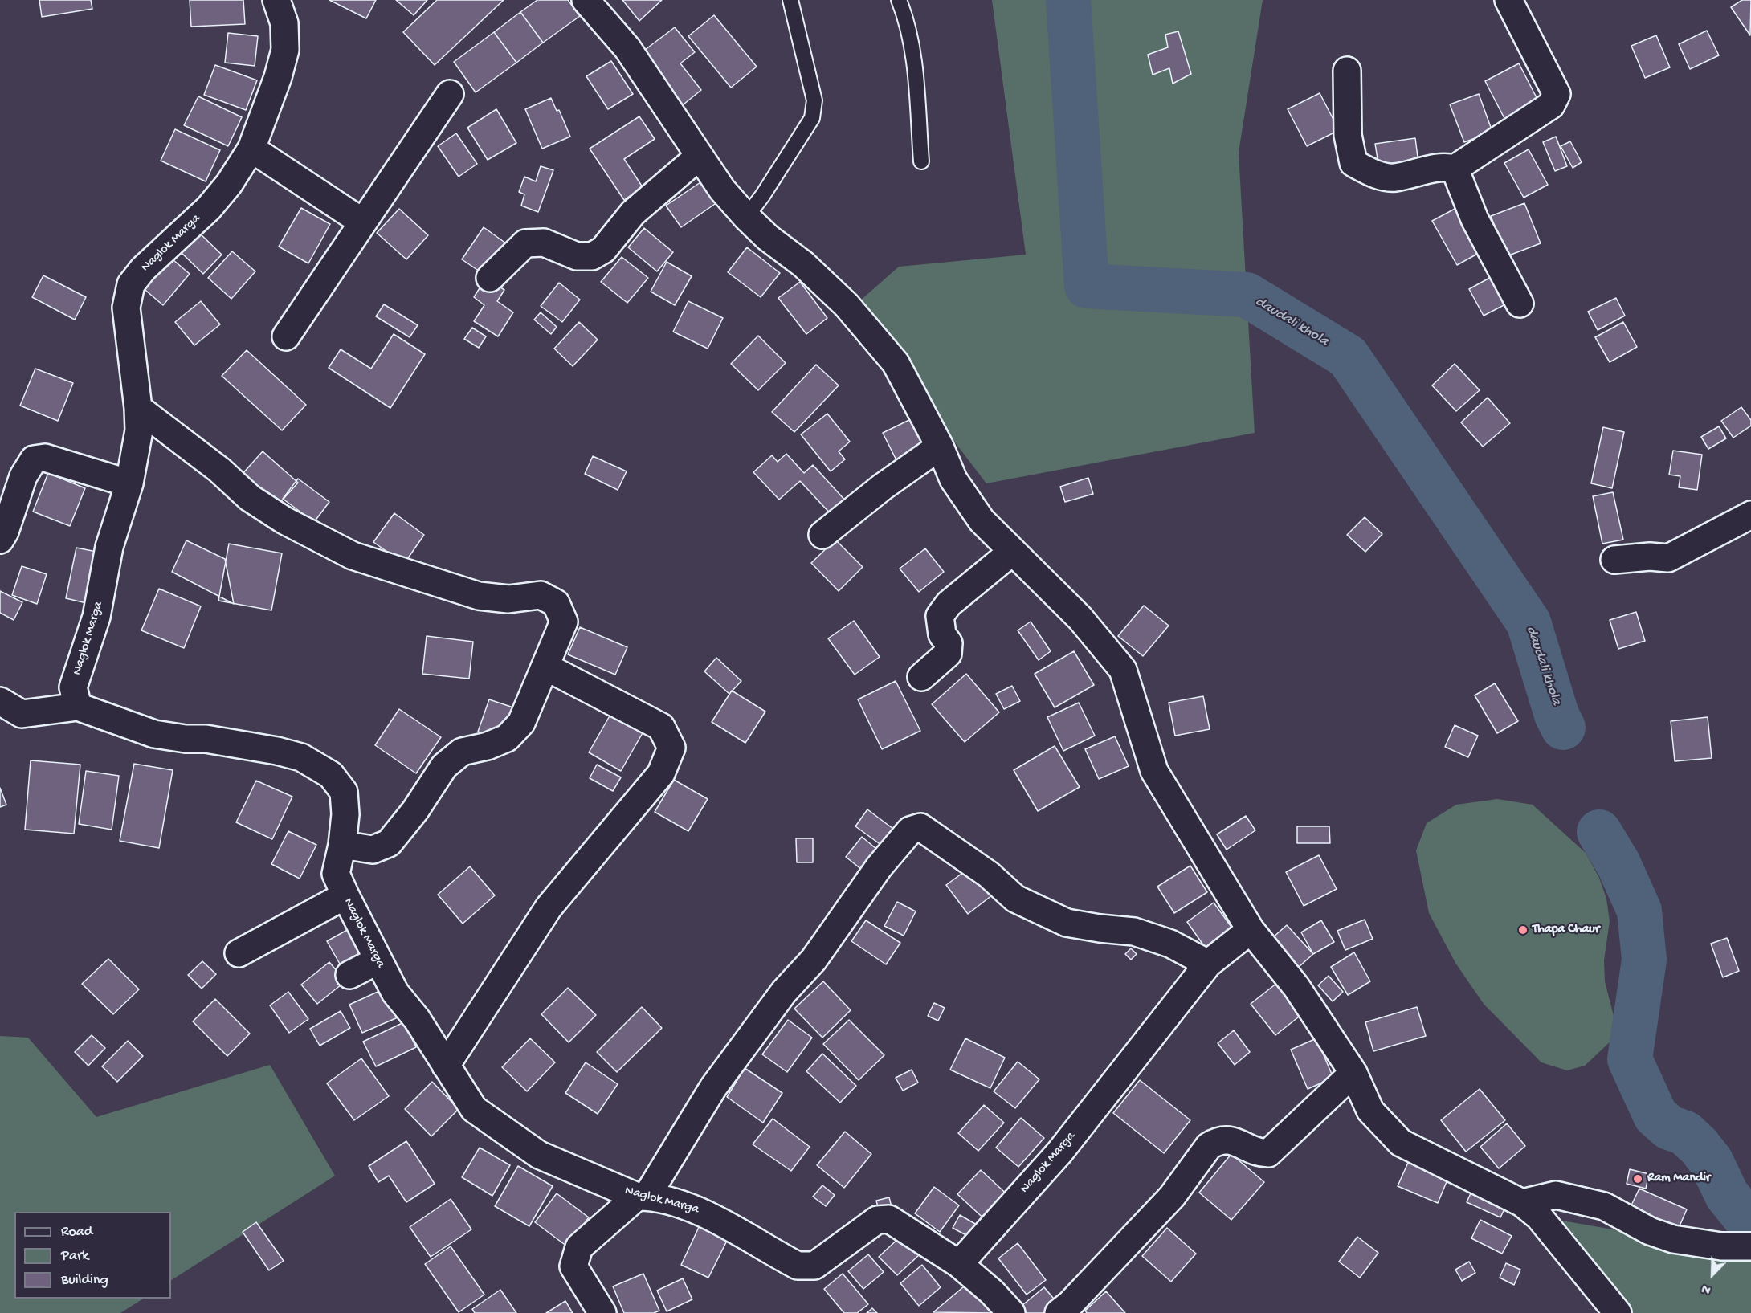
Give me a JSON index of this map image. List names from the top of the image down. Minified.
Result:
{"streets":{"street":["Naglok Marga"]},"water":["daudali khola"],"places":["Thapa Chaur","Ram Mandir"],"legend":["Road","Park","Building"],"north":"bottom left"}
